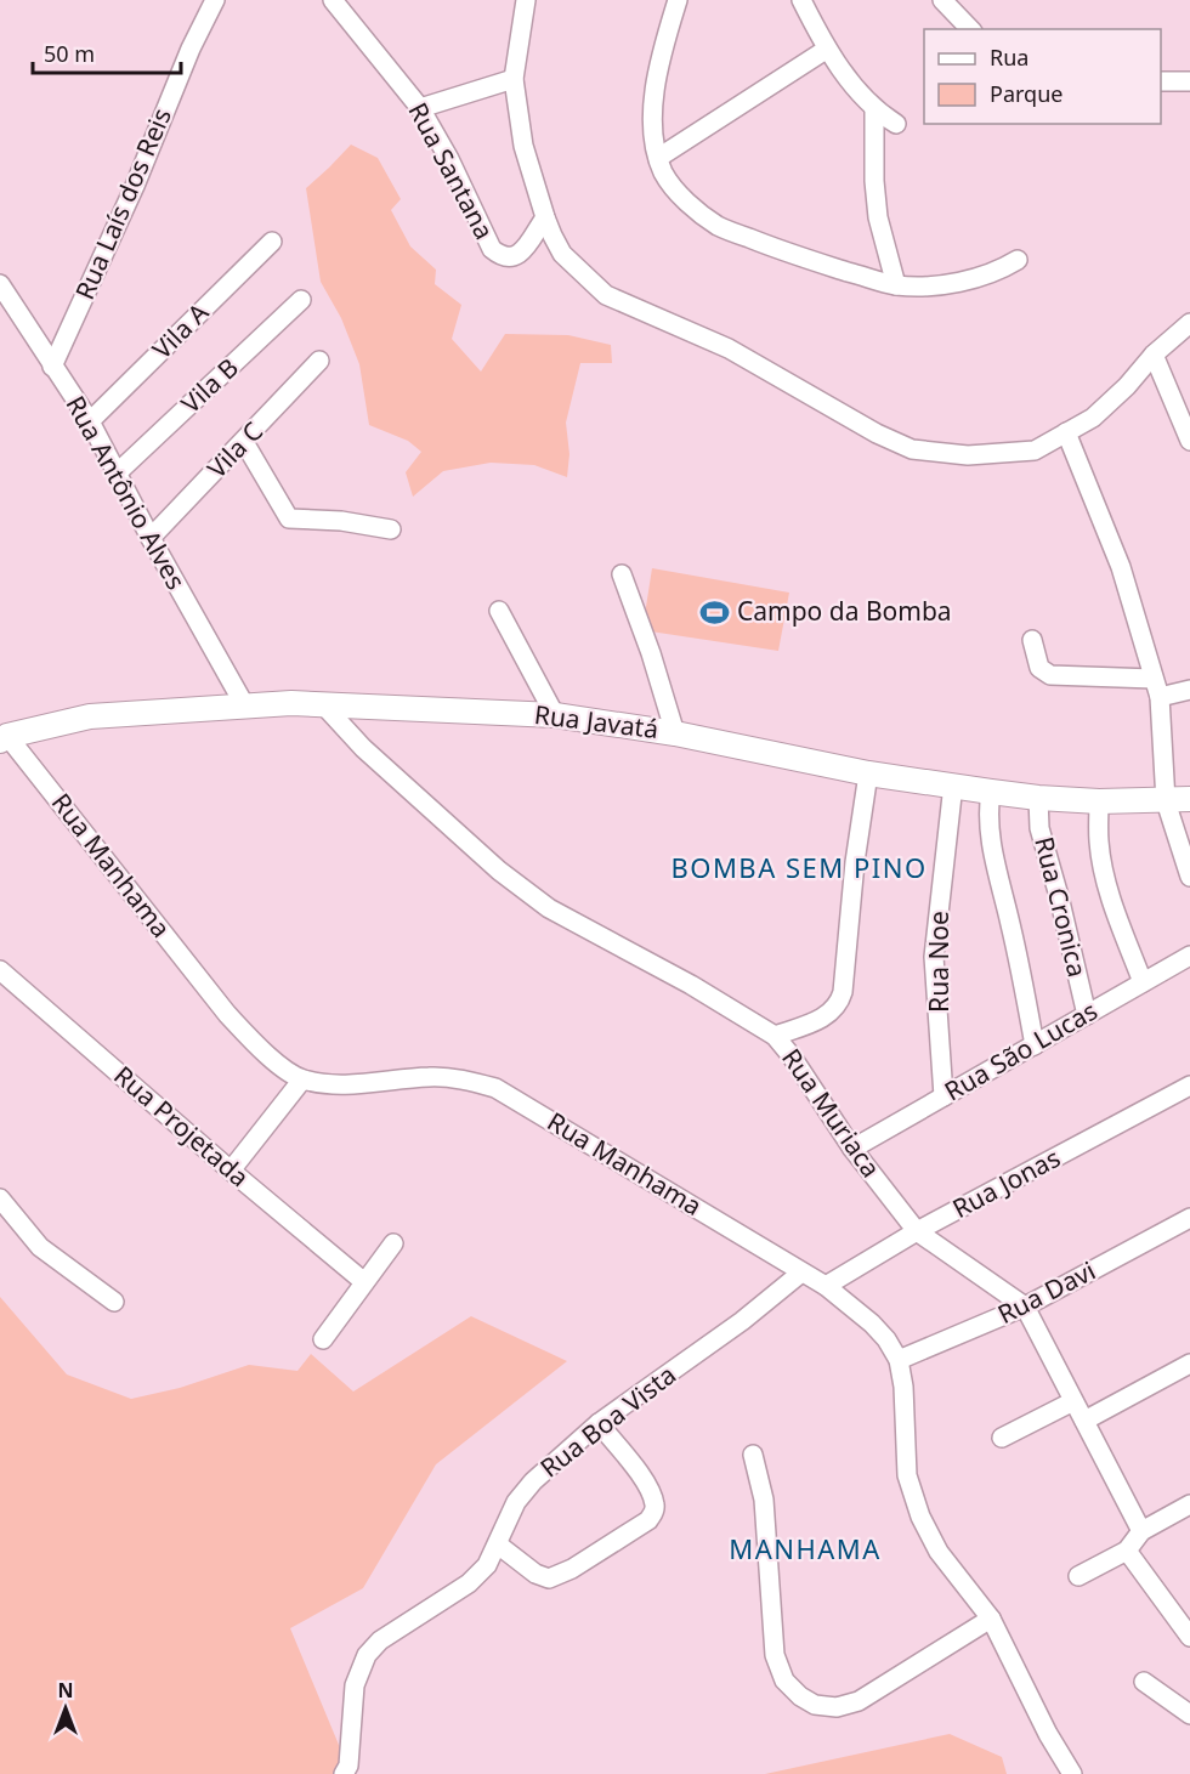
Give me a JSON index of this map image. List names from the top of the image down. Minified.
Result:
{"streets":{"street":["Rua Santana","Rua Laís dos Reis","Vila A","Vila B","Vila C","Rua Antônio Alves","Rua Javatá","Rua Manhama","Rua Cronica","Rua Noe","Rua São Lucas","Rua Muriaca","Rua Projetada","Rua Jonas","Rua Davi","Rua Boa Vista"]},"crossings":[["Rua Laís dos Reis","Rua Antônio Alves"],["Vila A","Rua Antônio Alves"],["Vila B","Rua Antônio Alves"],["Vila C","Rua Antônio Alves"],["Rua Antônio Alves","Rua Javatá"],["Rua Javatá","Rua Manhama"],["Rua Javatá","Rua Cronica"],["Rua Javatá","Rua Noe"],["Rua Javatá","Rua Muriaca"],["Rua Manhama","Rua Jonas"],["Rua Manhama","Rua Davi"],["Rua Manhama","Rua Boa Vista"],["Rua Cronica","Rua São Lucas"],["Rua Noe","Rua São Lucas"],["Rua São Lucas","Rua Muriaca"],["Rua Muriaca","Rua Jonas"],["Rua Muriaca","Rua Davi"]],"districts":["BOMBA SEM PINO","MANHAMA"],"places":{"sports":["Campo da Bomba"]},"legend":["Rua","Parque"],"scale_bar":"50 m","north":"top"}
